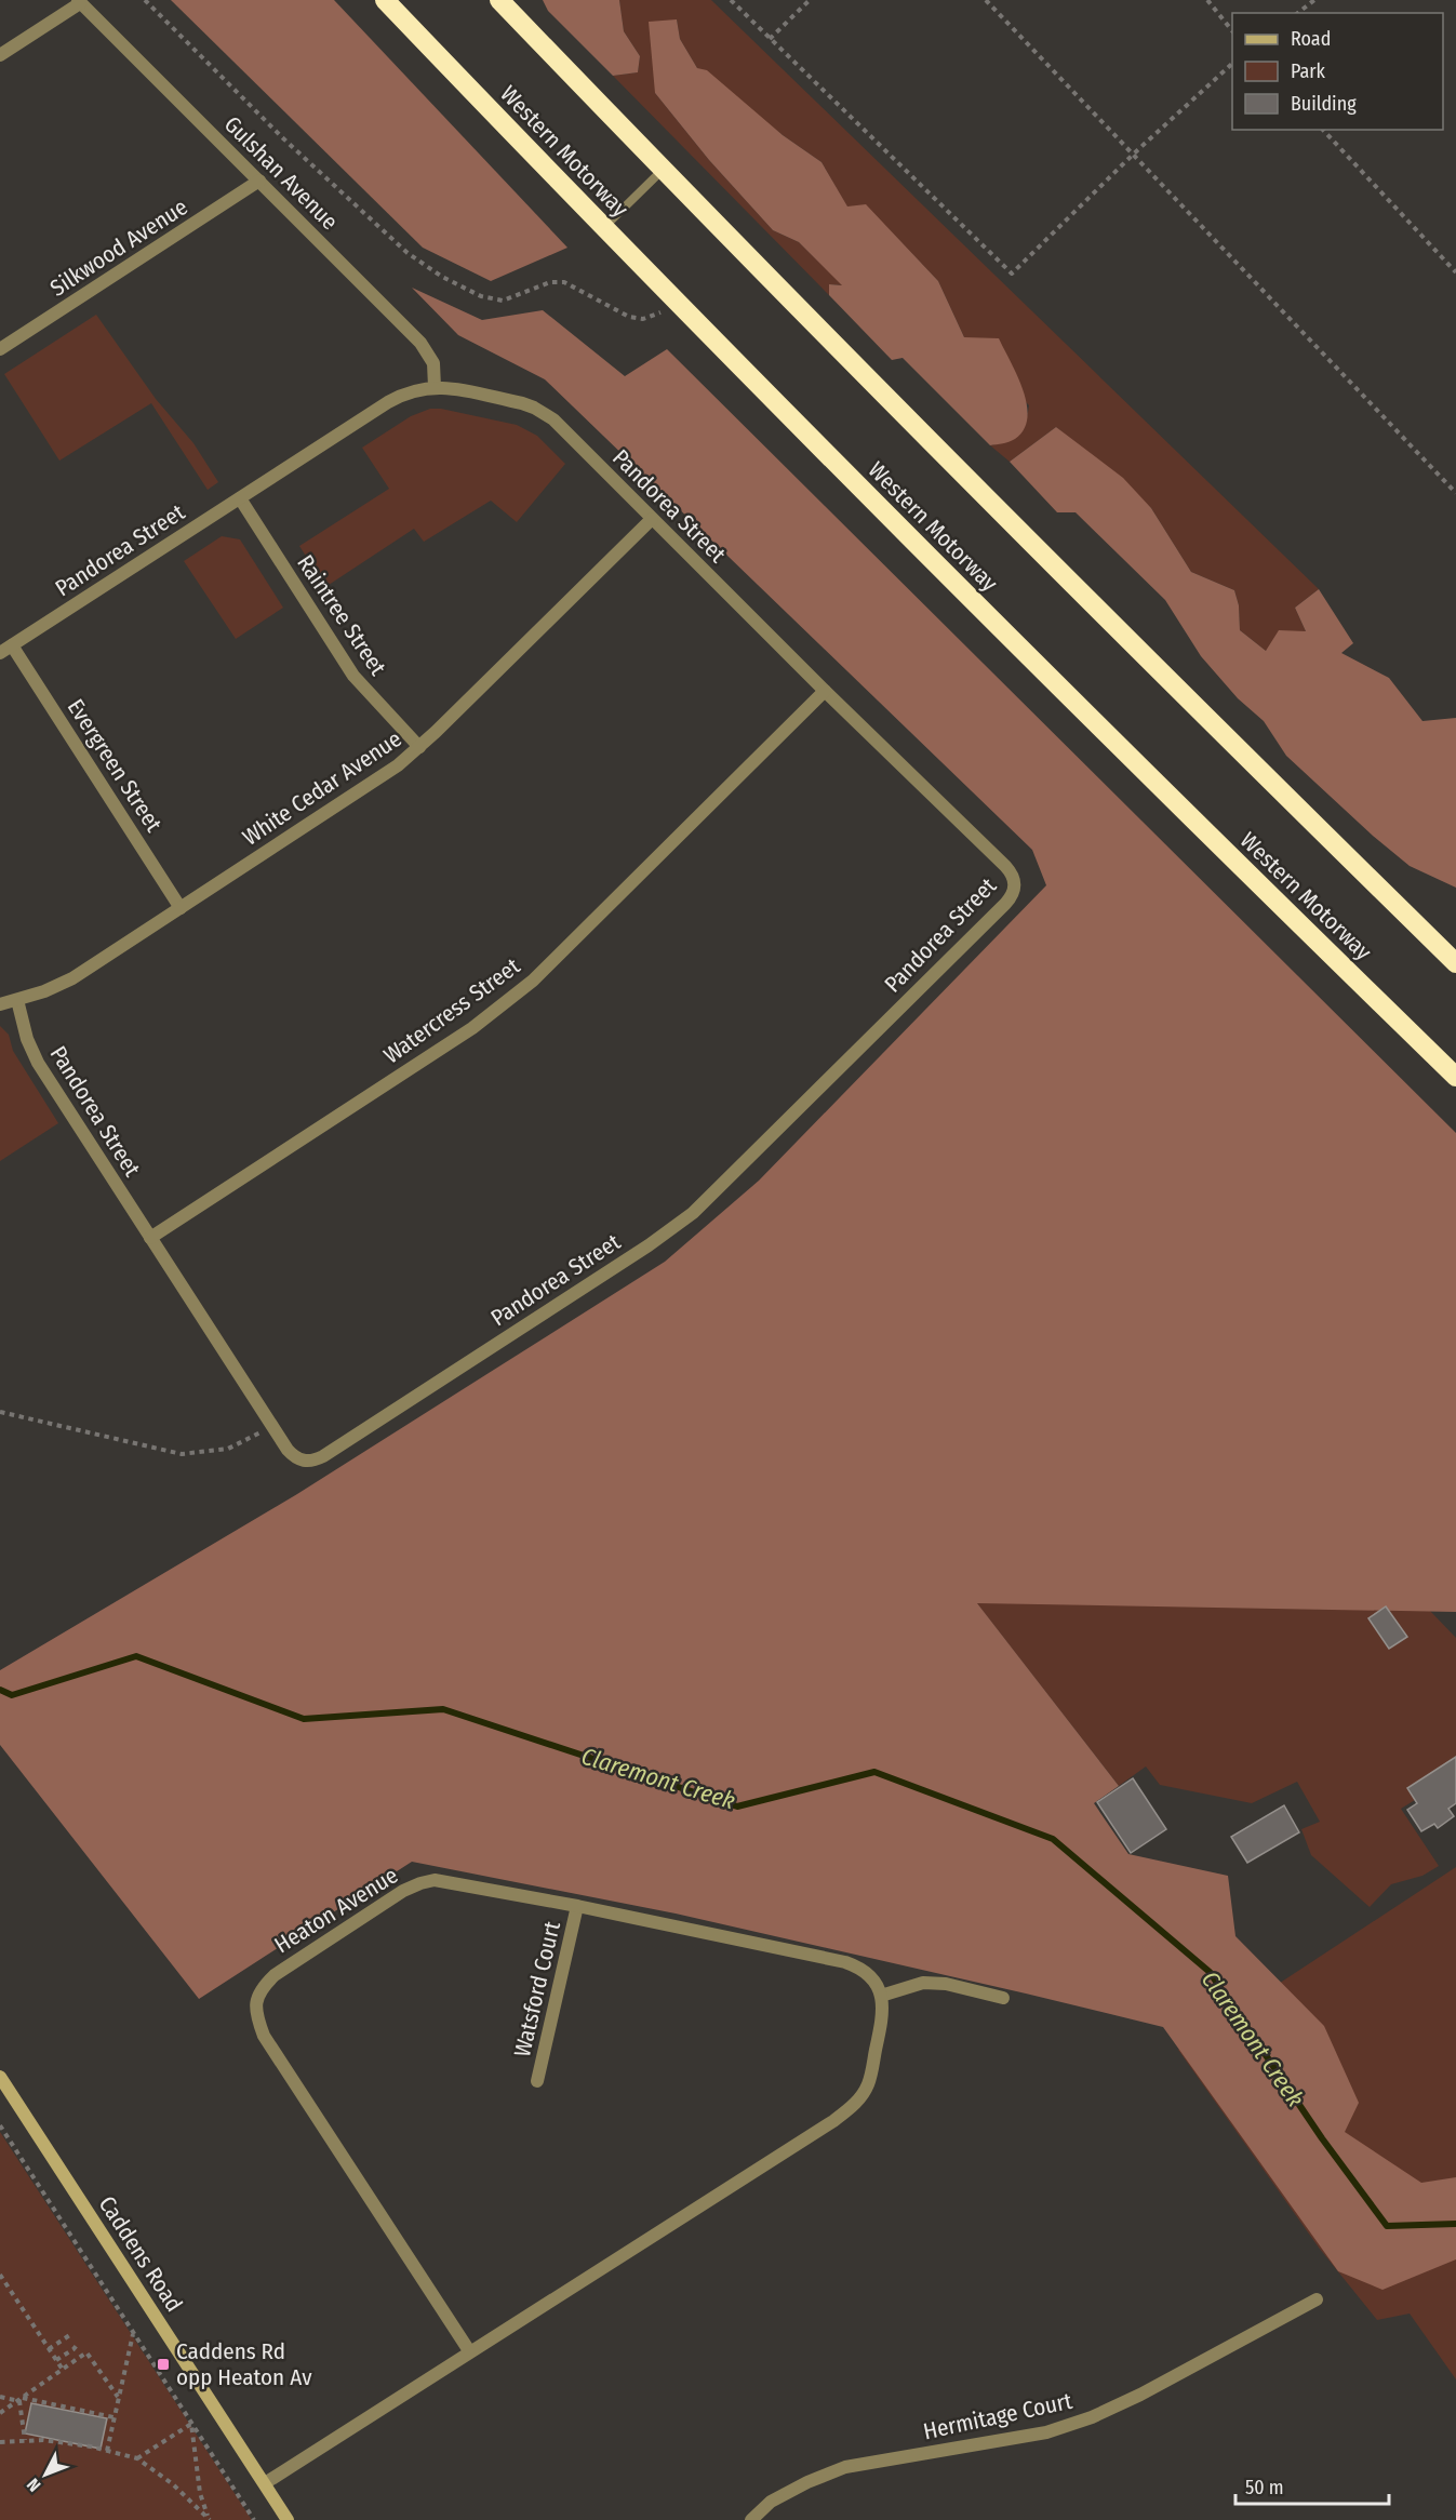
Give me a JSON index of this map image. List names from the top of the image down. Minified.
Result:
{"streets":{"highway":["Western Motorway"],"street":["Gulshan Avenue","Silkwood Avenue","Pandorea Street","Raintree Street","Evergreen Street","White Cedar Avenue","Watercress Street","Heaton Avenue","Watsford Court","Caddens Road","Hermitage Court"]},"crossings":[["Gulshan Avenue","Silkwood Avenue"],["Gulshan Avenue","Pandorea Street"],["Pandorea Street","Raintree Street"],["Pandorea Street","Evergreen Street"],["Pandorea Street","White Cedar Avenue"],["Pandorea Street","Watercress Street"],["Raintree Street","White Cedar Avenue"],["Evergreen Street","White Cedar Avenue"],["Heaton Avenue","Watsford Court"]],"water":["Claremont Creek"],"places":{"transit":["Caddens Rd opp Heaton Av"]},"legend":["Road","Park","Building"],"scale_bar":"50 m","north":"bottom left"}
